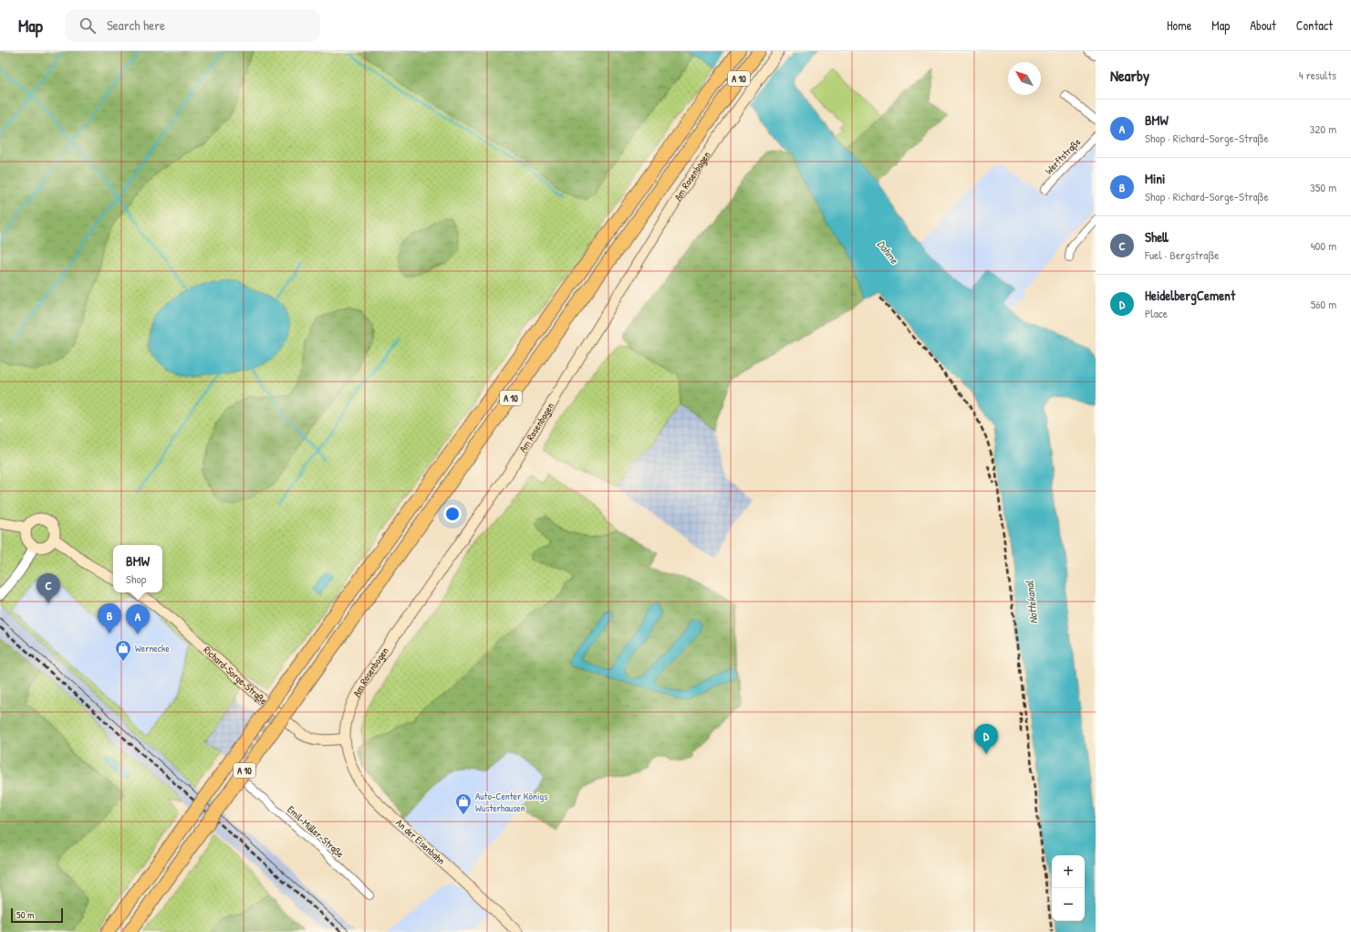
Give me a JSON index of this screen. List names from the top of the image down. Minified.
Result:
{"streets":{"highway":["A 10"],"main road":["Am Rosenbogen","Richard-Sorge-Straße","An der Eisenbahn"],"street":["Werftstraße","Emil-Müller-Straße"]},"crossings":[["Am Rosenbogen","Richard-Sorge-Straße"],["Am Rosenbogen","An der Eisenbahn"],["Richard-Sorge-Straße","An der Eisenbahn"]],"water":["Dahme","Nottekanal"],"places":{"shop":["Wernecke","Auto-Center Königs Wusterhausen"]},"scale_bar":"50 m","north":"top left","page":{"header":"Map","search":"Search here","nav":["Home","Map","About","Contact"],"heading":["Nearby","4 results"],"list":[{"mark":"A","name":"BMW","note":"Shop · Richard-Sorge-Straße","value":"320 m"},{"mark":"B","name":"Mini","note":"Shop · Richard-Sorge-Straße","value":"350 m"},{"mark":"C","name":"Shell","note":"Fuel · Bergstraße","value":"400 m"},{"mark":"D","name":"HeidelbergCement","note":"Place","value":"560 m"}],"popup":["BMW","Shop"],"pins":["C","B","A","D"],"map_buttons":["+","−"],"scale":"50 m"}}
